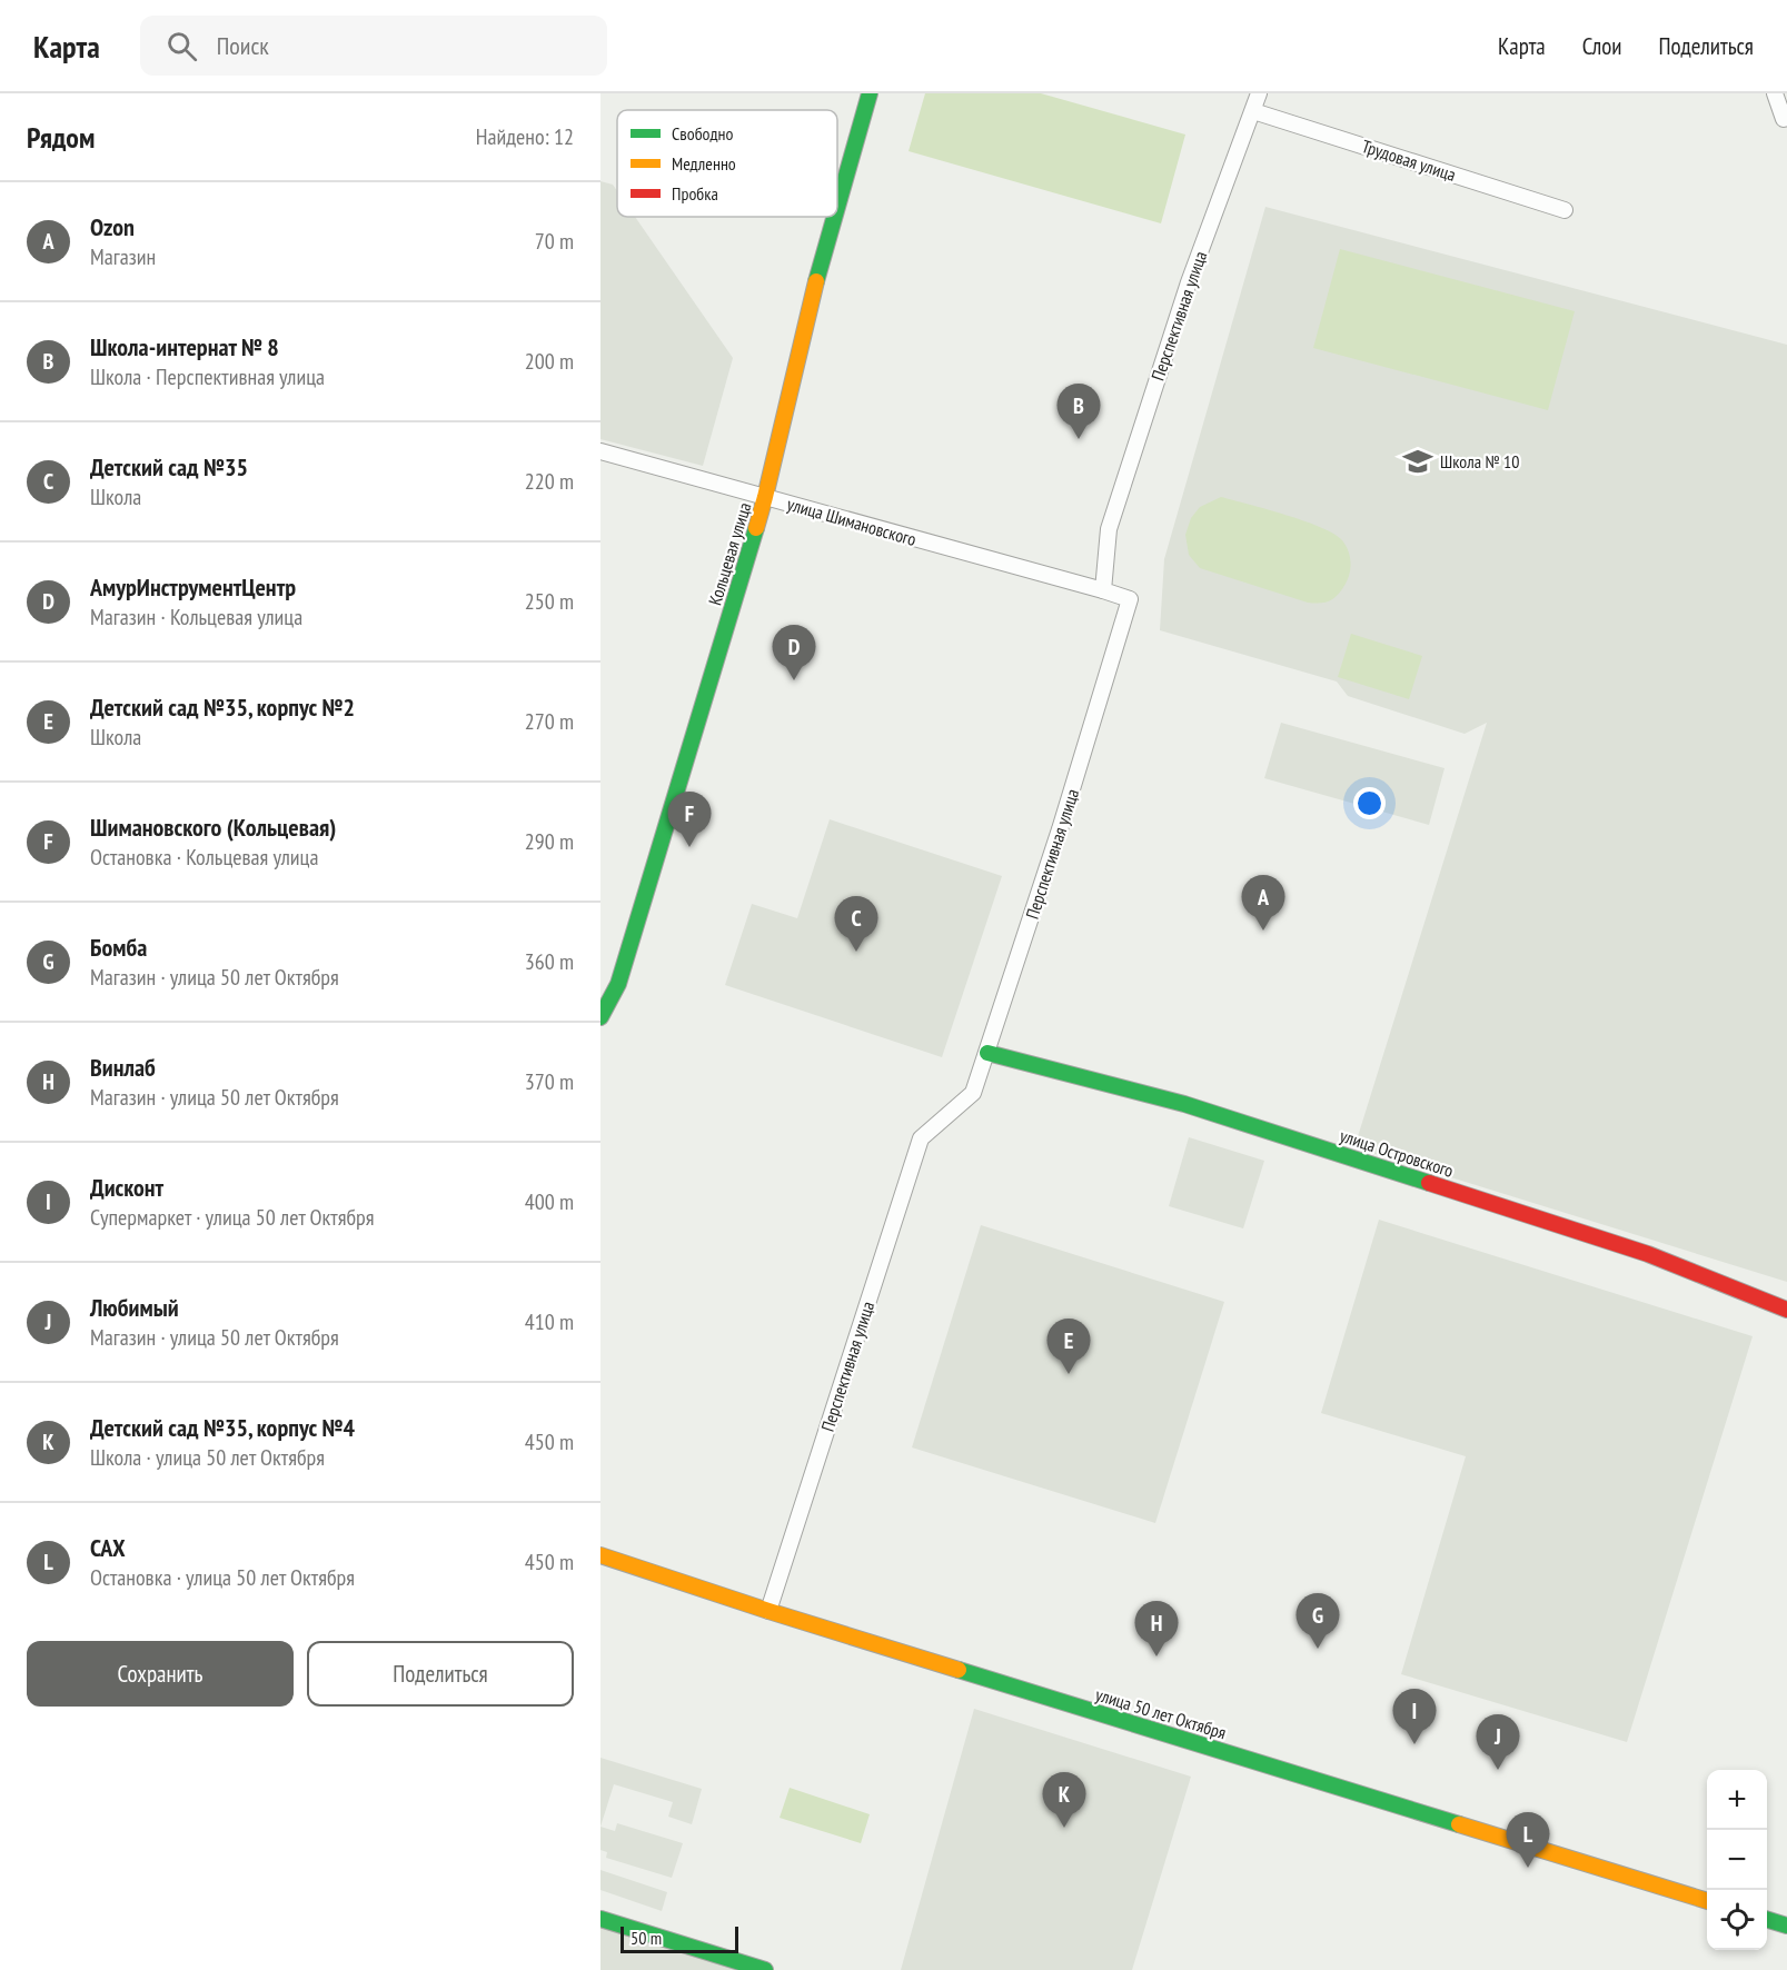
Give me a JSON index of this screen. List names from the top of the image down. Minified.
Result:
{"streets":{"street":["Трудовая улица","Перспективная улица","улица Шимановского","Кольцевая улица","улица Островского","улица 50 лет Октября"]},"crossings":[["Трудовая улица","Перспективная улица"],["Перспективная улица","улица Шимановского"],["Перспективная улица","улица Островского"],["Перспективная улица","улица 50 лет Октября"],["улица Шимановского","Кольцевая улица"]],"places":{"school or university":["Школа № 10"]},"legend":["Свободно","Медленно","Пробка"],"scale_bar":"50 m","page":{"header":"Карта","search":"Поиск","nav":["Карта","Слои","Поделиться"],"heading":["Рядом","Найдено: 12"],"list":[{"mark":"A","name":"Ozon","note":"Магазин","value":"70 m"},{"mark":"B","name":"Школа-интернат № 8","note":"Школа · Перспективная улица","value":"200 m"},{"mark":"C","name":"Детский сад №35","note":"Школа","value":"220 m"},{"mark":"D","name":"АмурИнструментЦентр","note":"Магазин · Кольцевая улица","value":"250 m"},{"mark":"E","name":"Детский сад №35, корпус №2","note":"Школа","value":"270 m"},{"mark":"F","name":"Шимановского (Кольцевая)","note":"Остановка · Кольцевая улица","value":"290 m"},{"mark":"G","name":"Бомба","note":"Магазин · улица 50 лет Октября","value":"360 m"},{"mark":"H","name":"Винлаб","note":"Магазин · улица 50 лет Октября","value":"370 m"},{"mark":"I","name":"Дисконт","note":"Супермаркет · улица 50 лет Октября","value":"400 m"},{"mark":"J","name":"Любимый","note":"Магазин · улица 50 лет Октября","value":"410 m"},{"mark":"K","name":"Детский сад №35, корпус №4","note":"Школа · улица 50 лет Октября","value":"450 m"},{"mark":"L","name":"САХ","note":"Остановка · улица 50 лет Октября","value":"450 m"}],"pins":["B","D","F","A","C","E","G","H","I","J","K","L"],"buttons":["Сохранить","Поделиться"],"map_buttons":["+","−"],"scale":"50 m"}}
